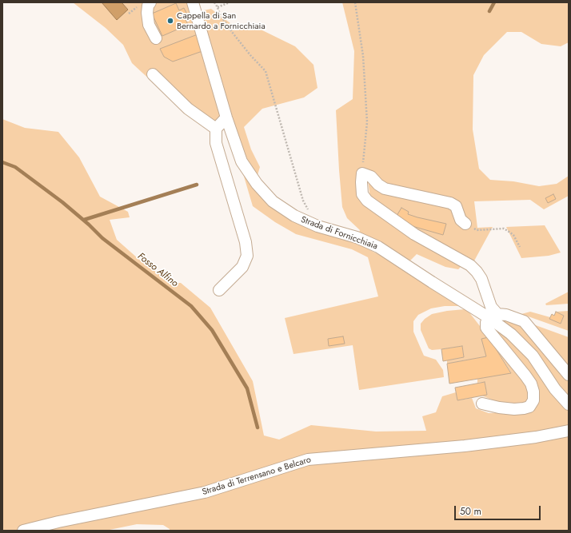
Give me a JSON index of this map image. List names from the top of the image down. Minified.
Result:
{"streets":{"street":["Strada di Fornicchiaia","Strada di Terrensano e Belcaro"]},"water":["Fosso Alfino"],"places":["Cappella di San Bernardo a Fornicchiaia"],"scale_bar":"50 m"}
